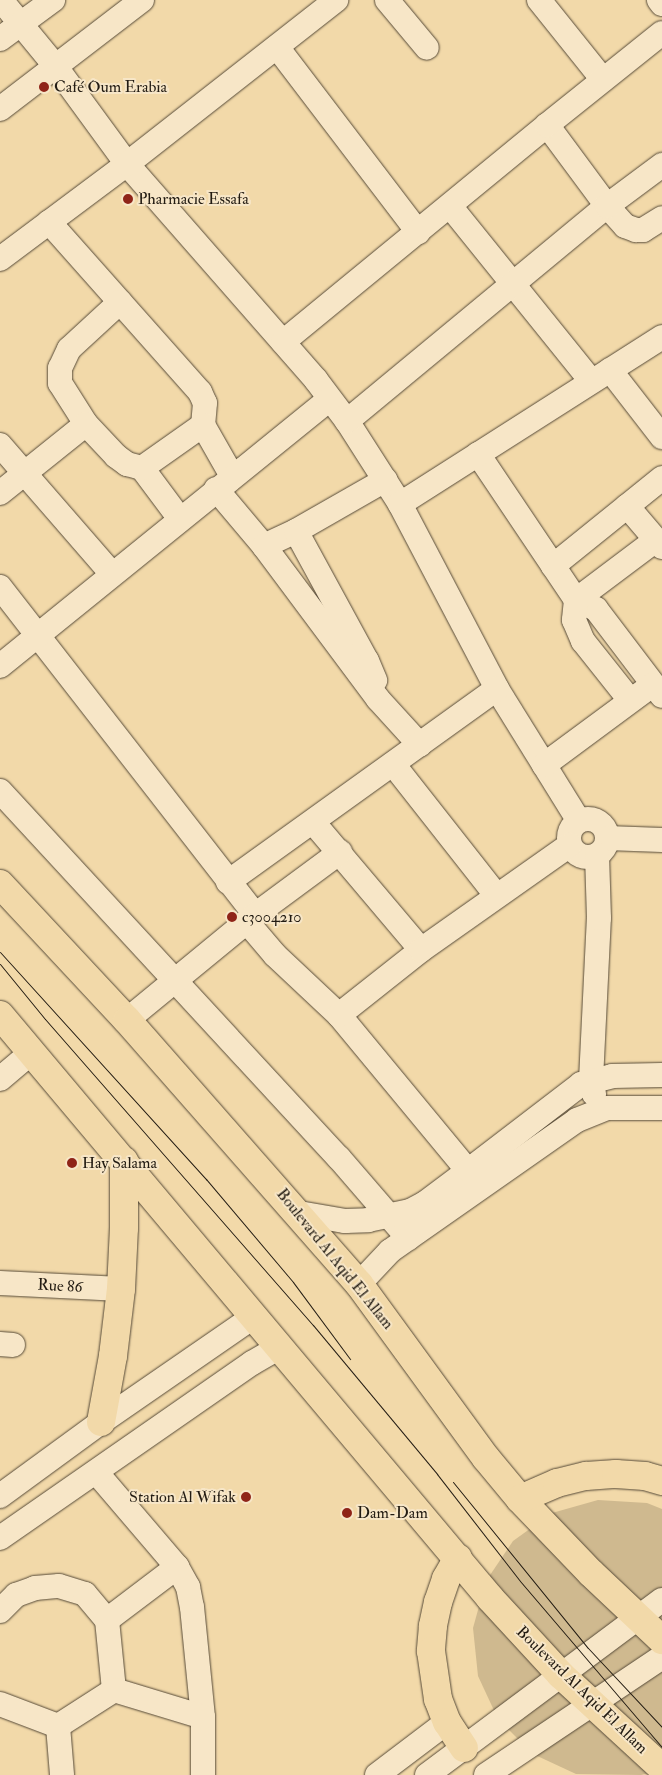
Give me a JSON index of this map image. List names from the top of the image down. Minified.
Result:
{"streets":{"main road":["Boulevard Al Aqid El Allam"],"street":["Rue 86"]},"places":["Café Oum Erabia","Pharmacie Essafa","c3004210","Hay Salama","Station Al Wifak","Dam-Dam"]}
